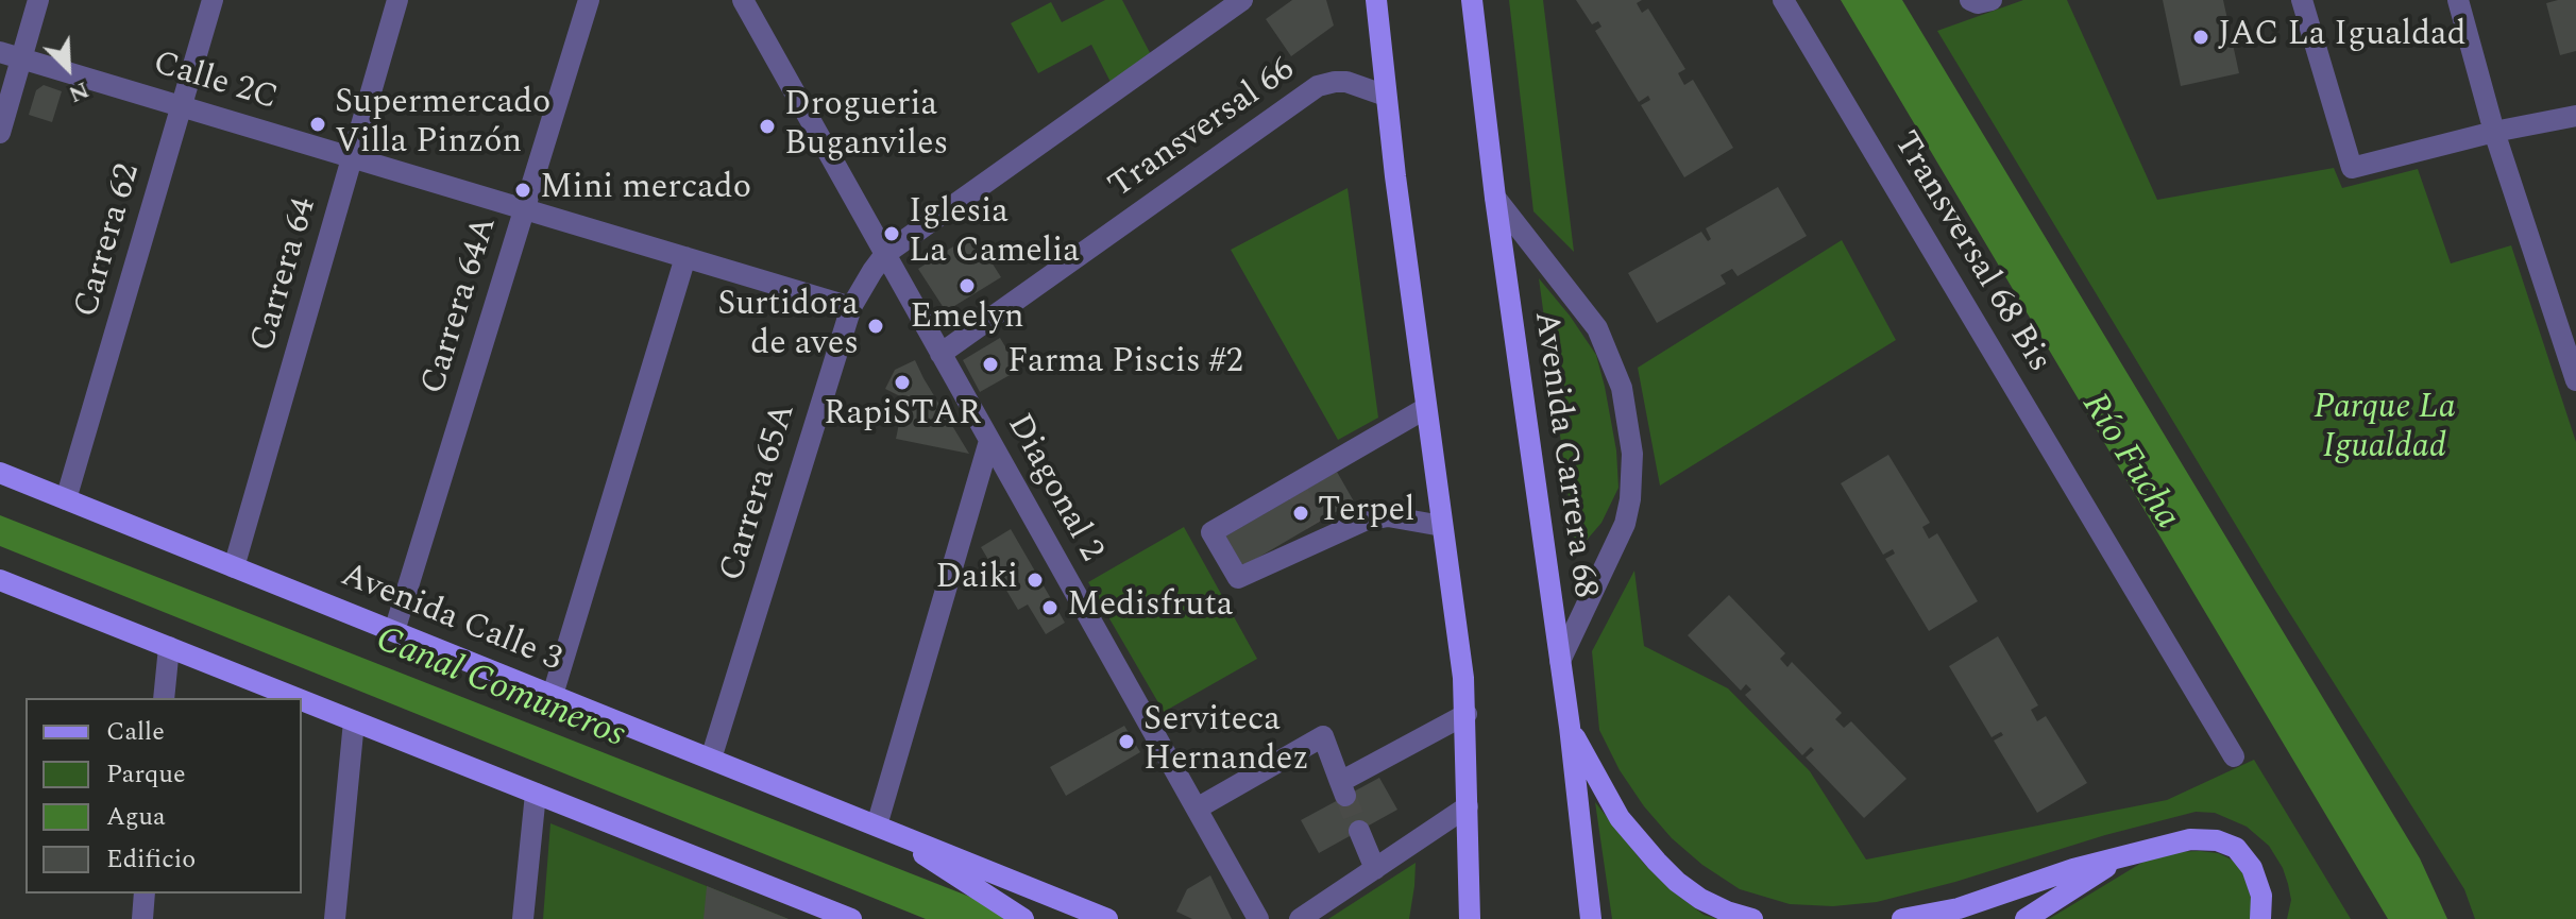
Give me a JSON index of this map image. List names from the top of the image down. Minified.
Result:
{"streets":{"main road":["Avenida Carrera 68","Avenida Calle 3"],"street":["Calle 2C","Transversal 66","Carrera 62","Transversal 68 Bis","Carrera 64","Carrera 64A","Diagonal 2","Carrera 65A"]},"crossings":[["Calle 2C","Carrera 62"],["Calle 2C","Carrera 64"],["Calle 2C","Carrera 64A"],["Calle 2C","Carrera 65A"],["Transversal 66","Diagonal 2"],["Carrera 62","Avenida Calle 3"],["Carrera 64","Avenida Calle 3"],["Carrera 64A","Avenida Calle 3"],["Diagonal 2","Carrera 65A"],["Carrera 65A","Avenida Calle 3"]],"water":["Río Fucha","Canal Comuneros"],"parks":["Parque La Igualdad"],"places":["JAC La Igualdad","Supermercado Villa Pinzón","Drogueria Buganviles","Mini mercado","Iglesia La Camelia","Emelyn","Surtidora de aves","Farma Piscis #2","RapiSTAR","Terpel","Daiki","Medisfruta","Serviteca Hernandez"],"legend":["Calle","Parque","Agua","Edificio"],"north":"bottom right"}
